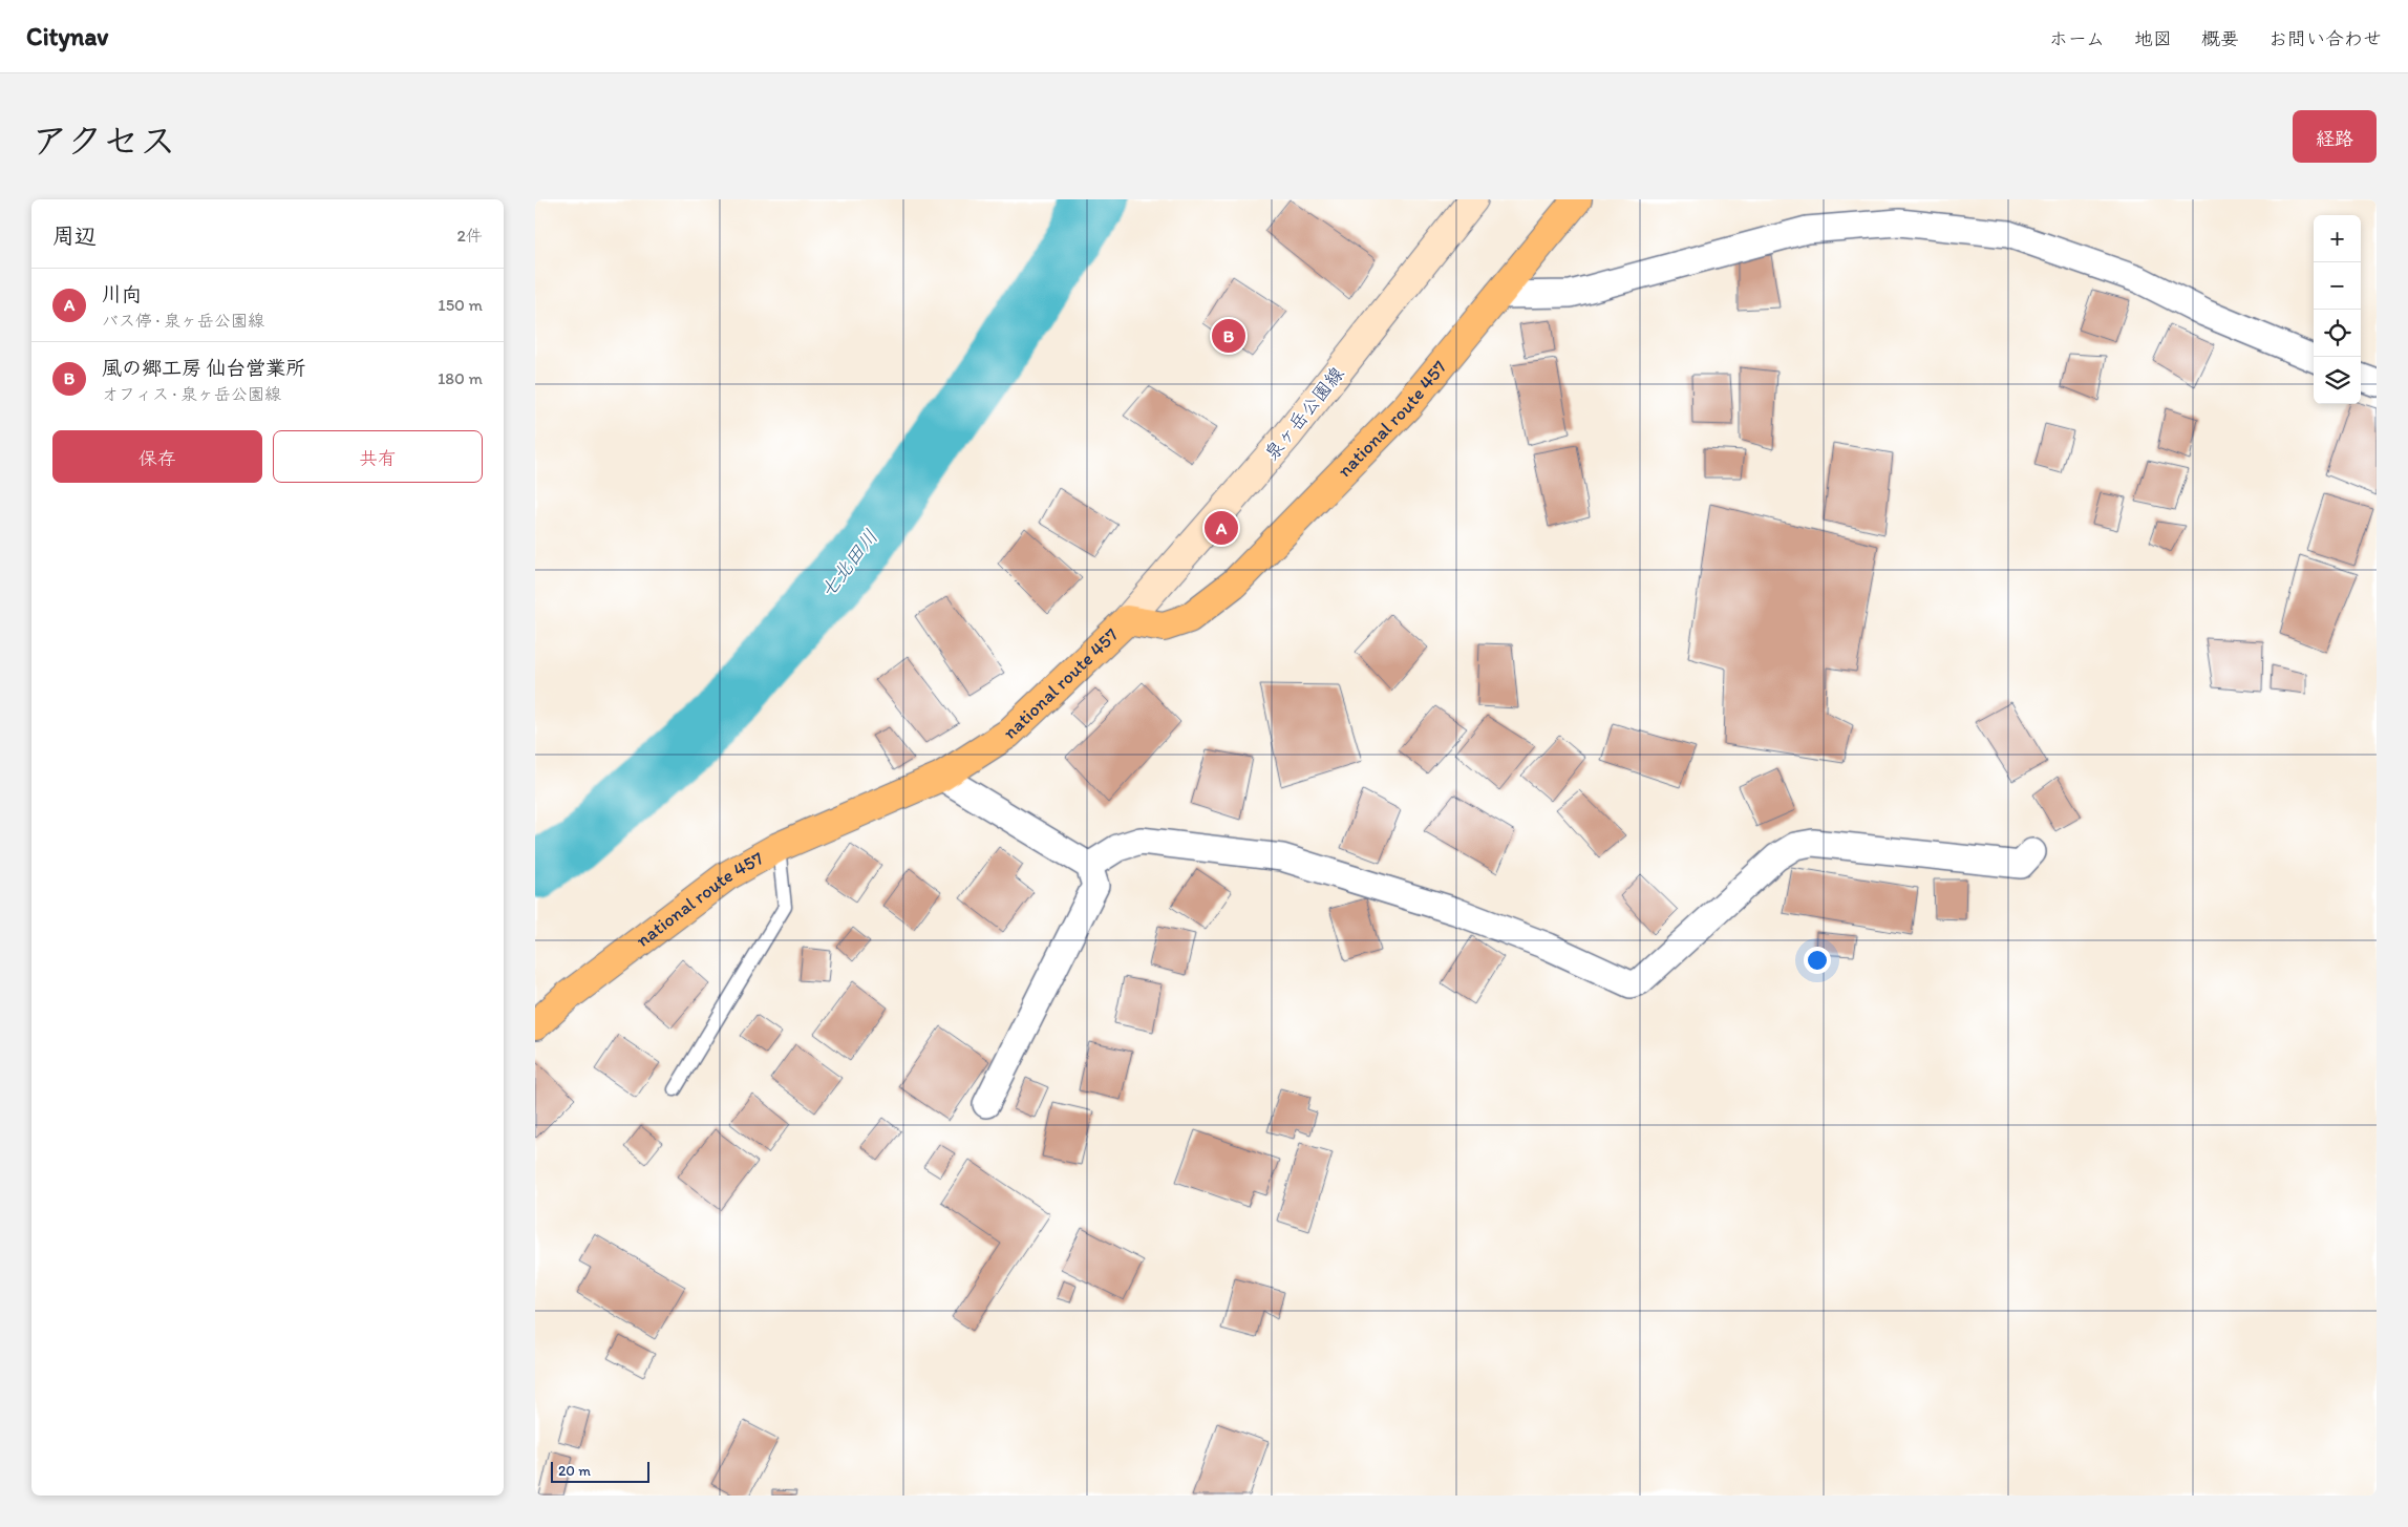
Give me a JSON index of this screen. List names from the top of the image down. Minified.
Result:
{"streets":{"highway":["national route 457"],"main road":["泉ヶ岳公園線"]},"crossings":[["泉ヶ岳公園線","national route 457"]],"water":["七北田川"],"scale_bar":"20 m","page":{"header":"Citynav","nav":["ホーム","地図","概要","お問い合わせ"],"title":"アクセス","buttons":["経路",["保存","共有"]],"heading":["周辺","2件"],"map_buttons":["+","−"],"list":[{"mark":"A","name":"川向","note":"バス停 · 泉ヶ岳公園線","value":"150 m"},{"mark":"B","name":"風の郷工房 仙台営業所","note":"オフィス · 泉ヶ岳公園線","value":"180 m"}],"pins":["B","A"],"scale":"20 m"}}
